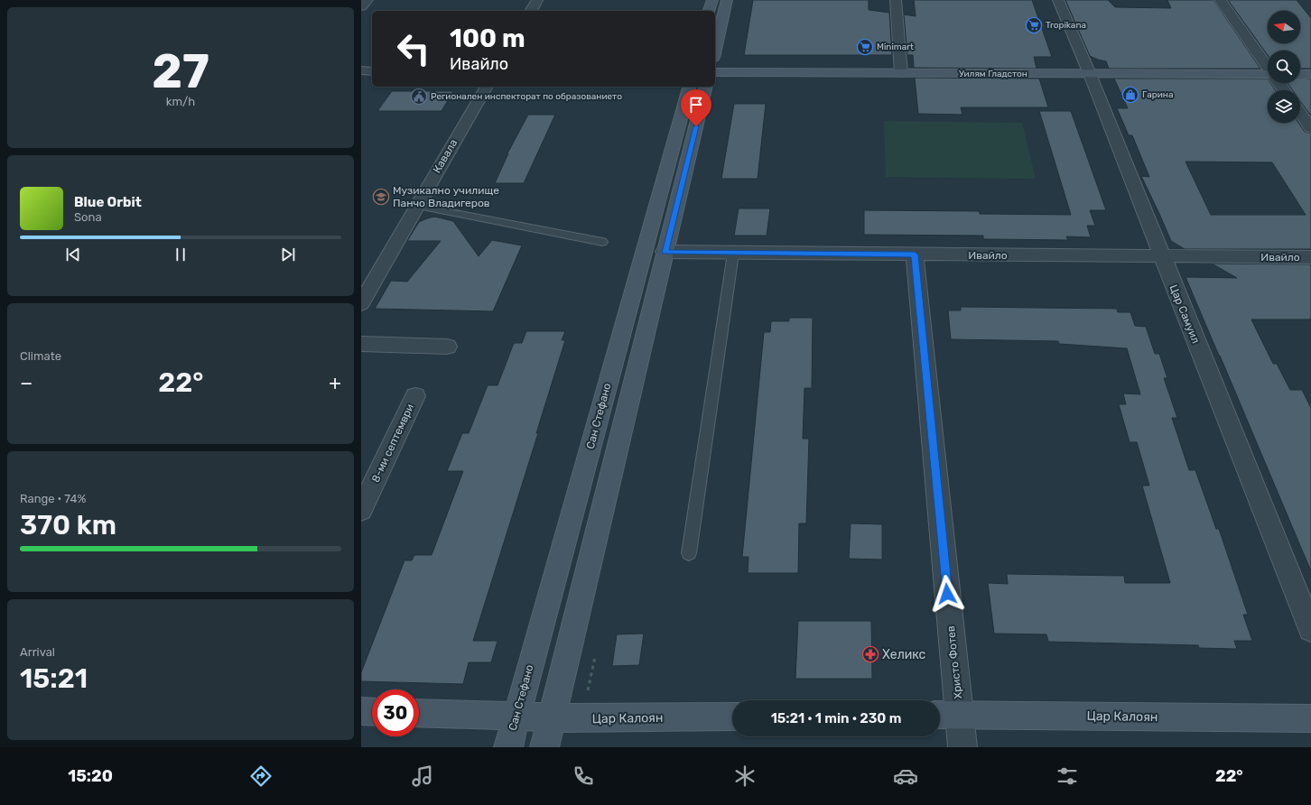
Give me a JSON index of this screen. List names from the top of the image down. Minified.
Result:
{"streets":{"main road":["Уилям Гладстон","Сан Стефано","Цар Калоян"],"street":["Кавала","Ивайло","Цар Самуил","8-ми септември","Христо Фотев"]},"crossings":[["Уилям Гладстон","Цар Самуил"],["Ивайло","Цар Самуил"],["Ивайло","Христо Фотев"],["Сан Стефано","Цар Калоян"],["Христо Фотев","Цар Калоян"]],"places":{"supermarket":["Tropikana","Minimart"],"shop":["Гарина"],"public building":["Регионален инспекторат по образованието"],"school or university":["Музикално училище Панчо Владигеров"],"pharmacy":["Хеликс"]},"north":"left","page":{"tile":[["27","km/h"],"Climate",["Range · 74%","370 km"],["Arrival","15:21"]],"turn":["100 m","Ивайло"],"song":["Blue Orbit","Sona"],"heat":["−","22°","+"],"limit":"30","trip":"15:21 · 1 min · 230 m","tabs":["15:20","22°"]}}
